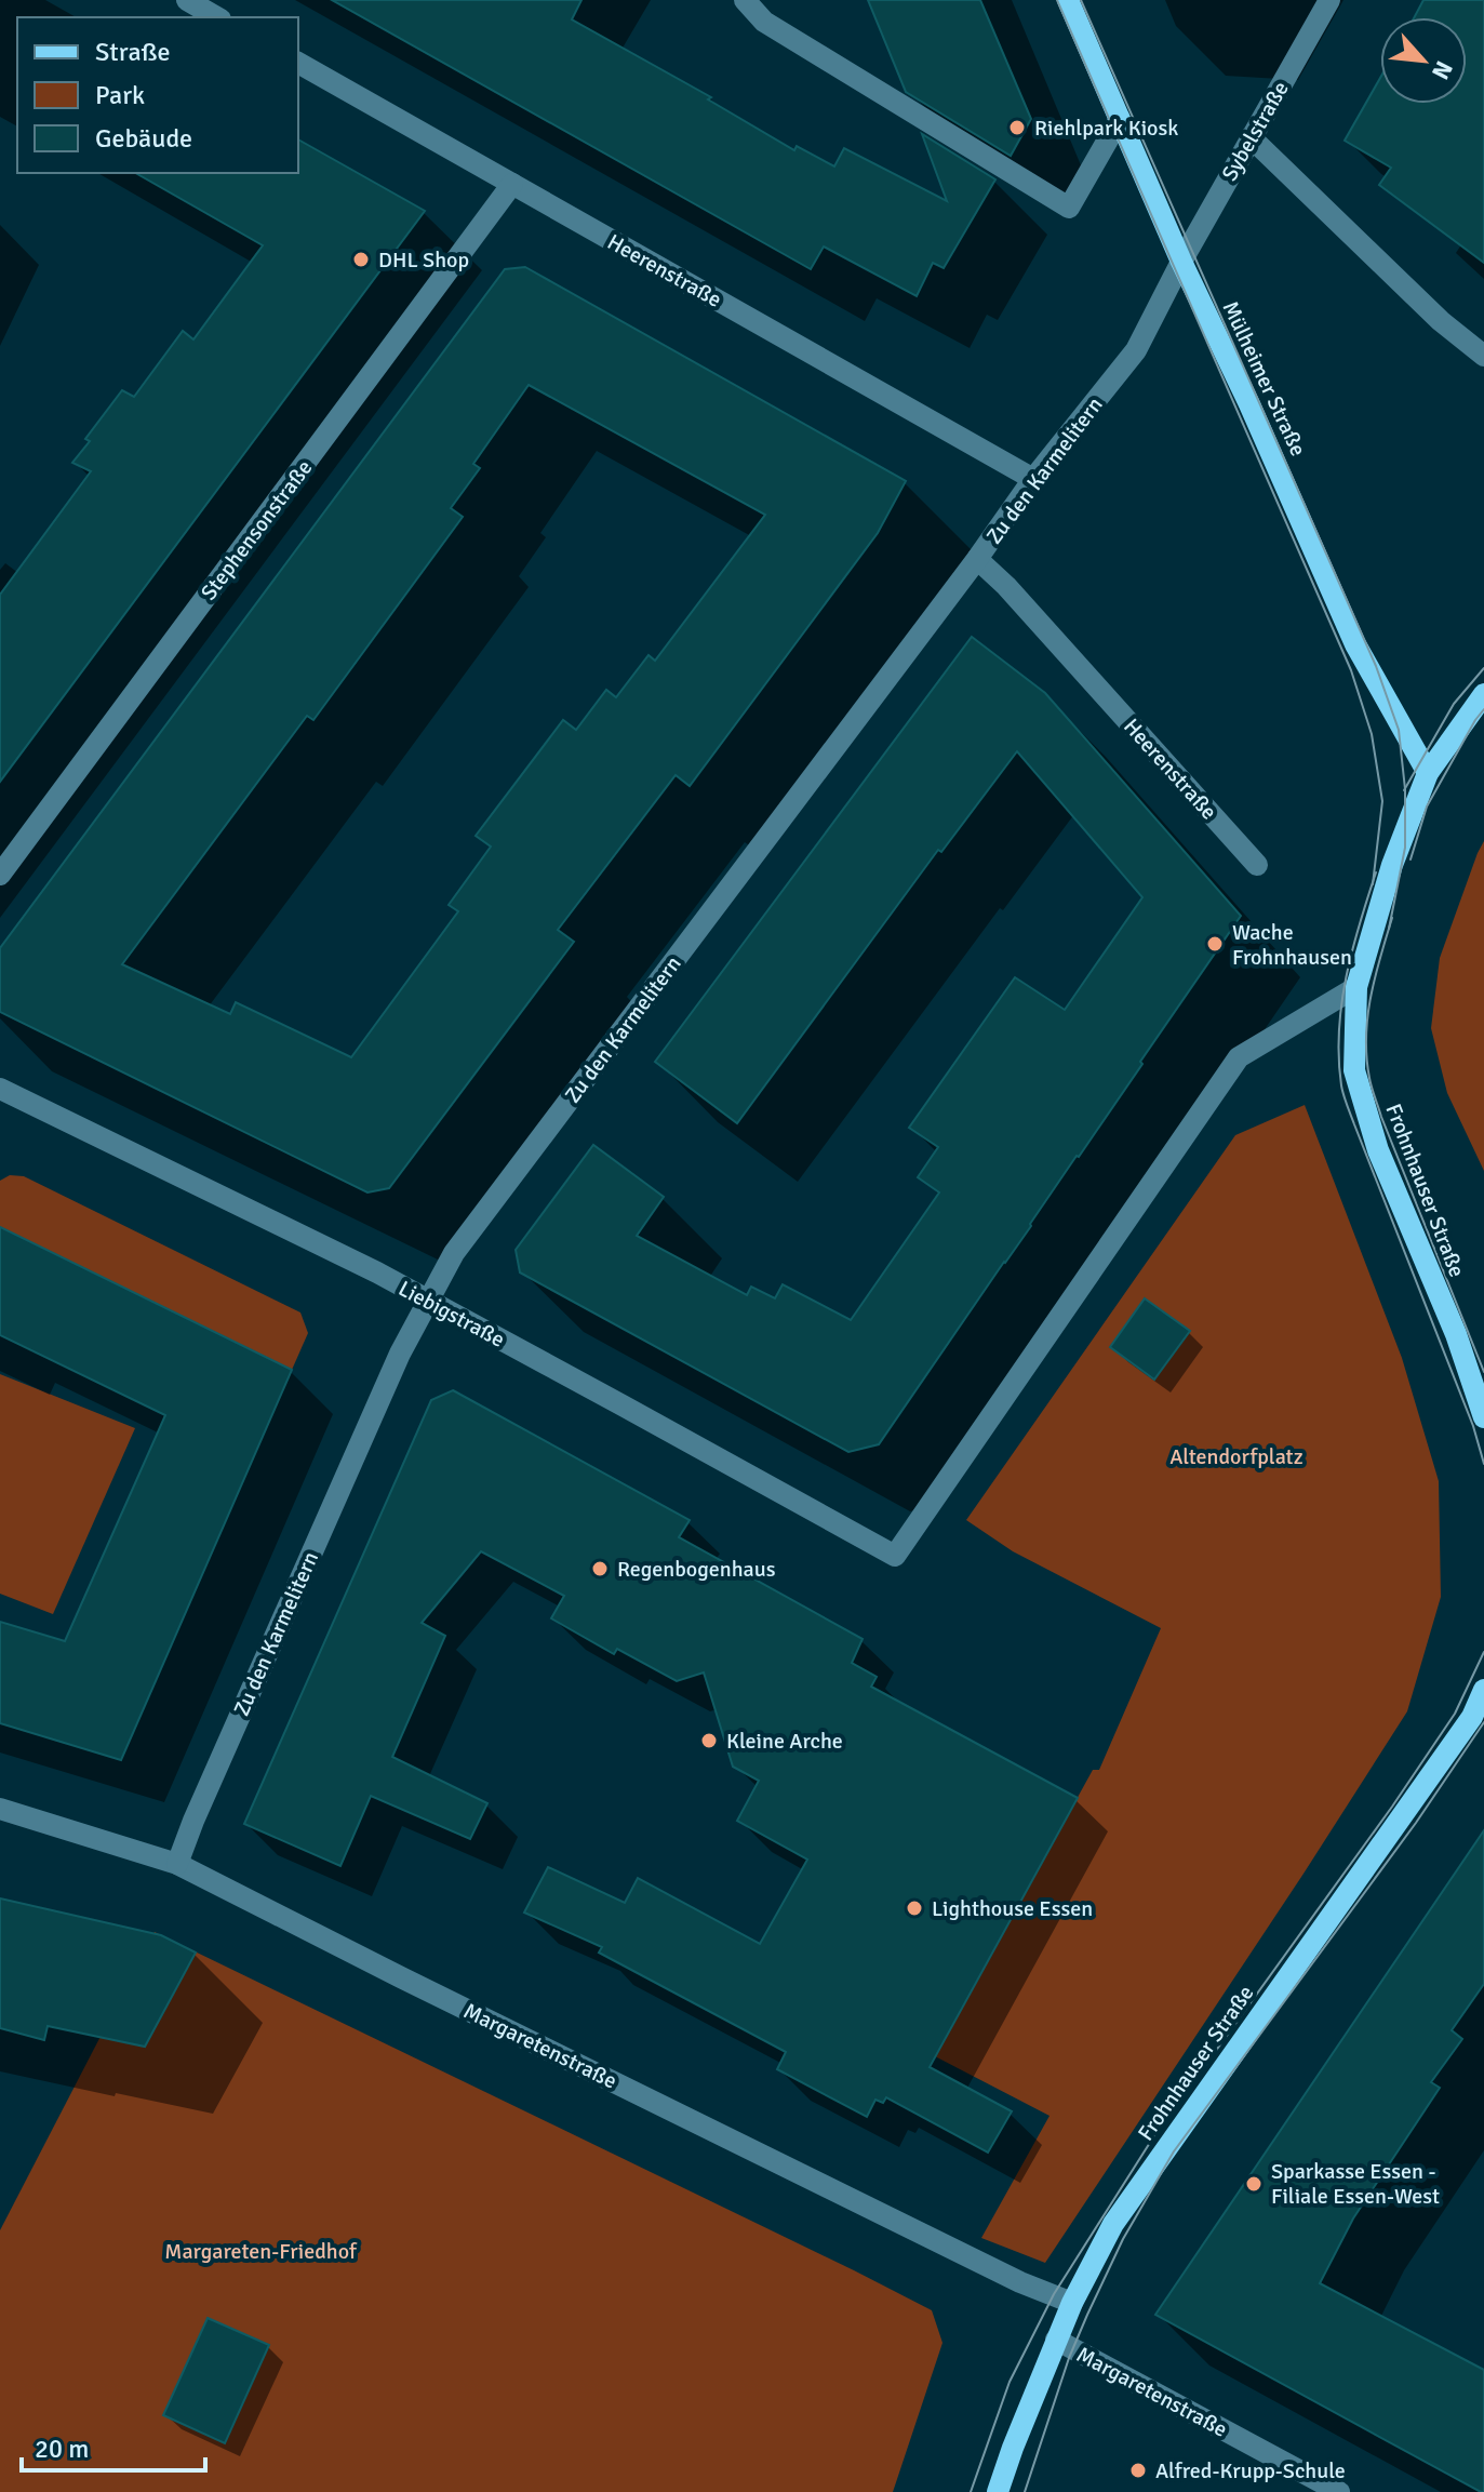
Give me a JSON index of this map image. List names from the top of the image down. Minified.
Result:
{"streets":{"main road":["Mülheimer Straße","Frohnhauser Straße"],"street":["Sybelstraße","Heerenstraße","Zu den Karmelitern","Stephensonstraße","Liebigstraße","Margaretenstraße"]},"crossings":[["Sybelstraße","Mülheimer Straße"],["Sybelstraße","Zu den Karmelitern"],["Heerenstraße","Zu den Karmelitern"],["Heerenstraße","Stephensonstraße"],["Mülheimer Straße","Zu den Karmelitern"],["Mülheimer Straße","Frohnhauser Straße"],["Zu den Karmelitern","Liebigstraße"],["Zu den Karmelitern","Margaretenstraße"],["Frohnhauser Straße","Liebigstraße"],["Frohnhauser Straße","Margaretenstraße"]],"parks":["Altendorfplatz","Margareten-Friedhof"],"places":["Riehlpark Kiosk","DHL Shop","Wache Frohnhausen","Regenbogenhaus","Kleine Arche","Lighthouse Essen","Sparkasse Essen - Filiale Essen-West","Alfred-Krupp-Schule"],"legend":["Straße","Park","Gebäude"],"scale_bar":"20 m","north":"bottom right"}
